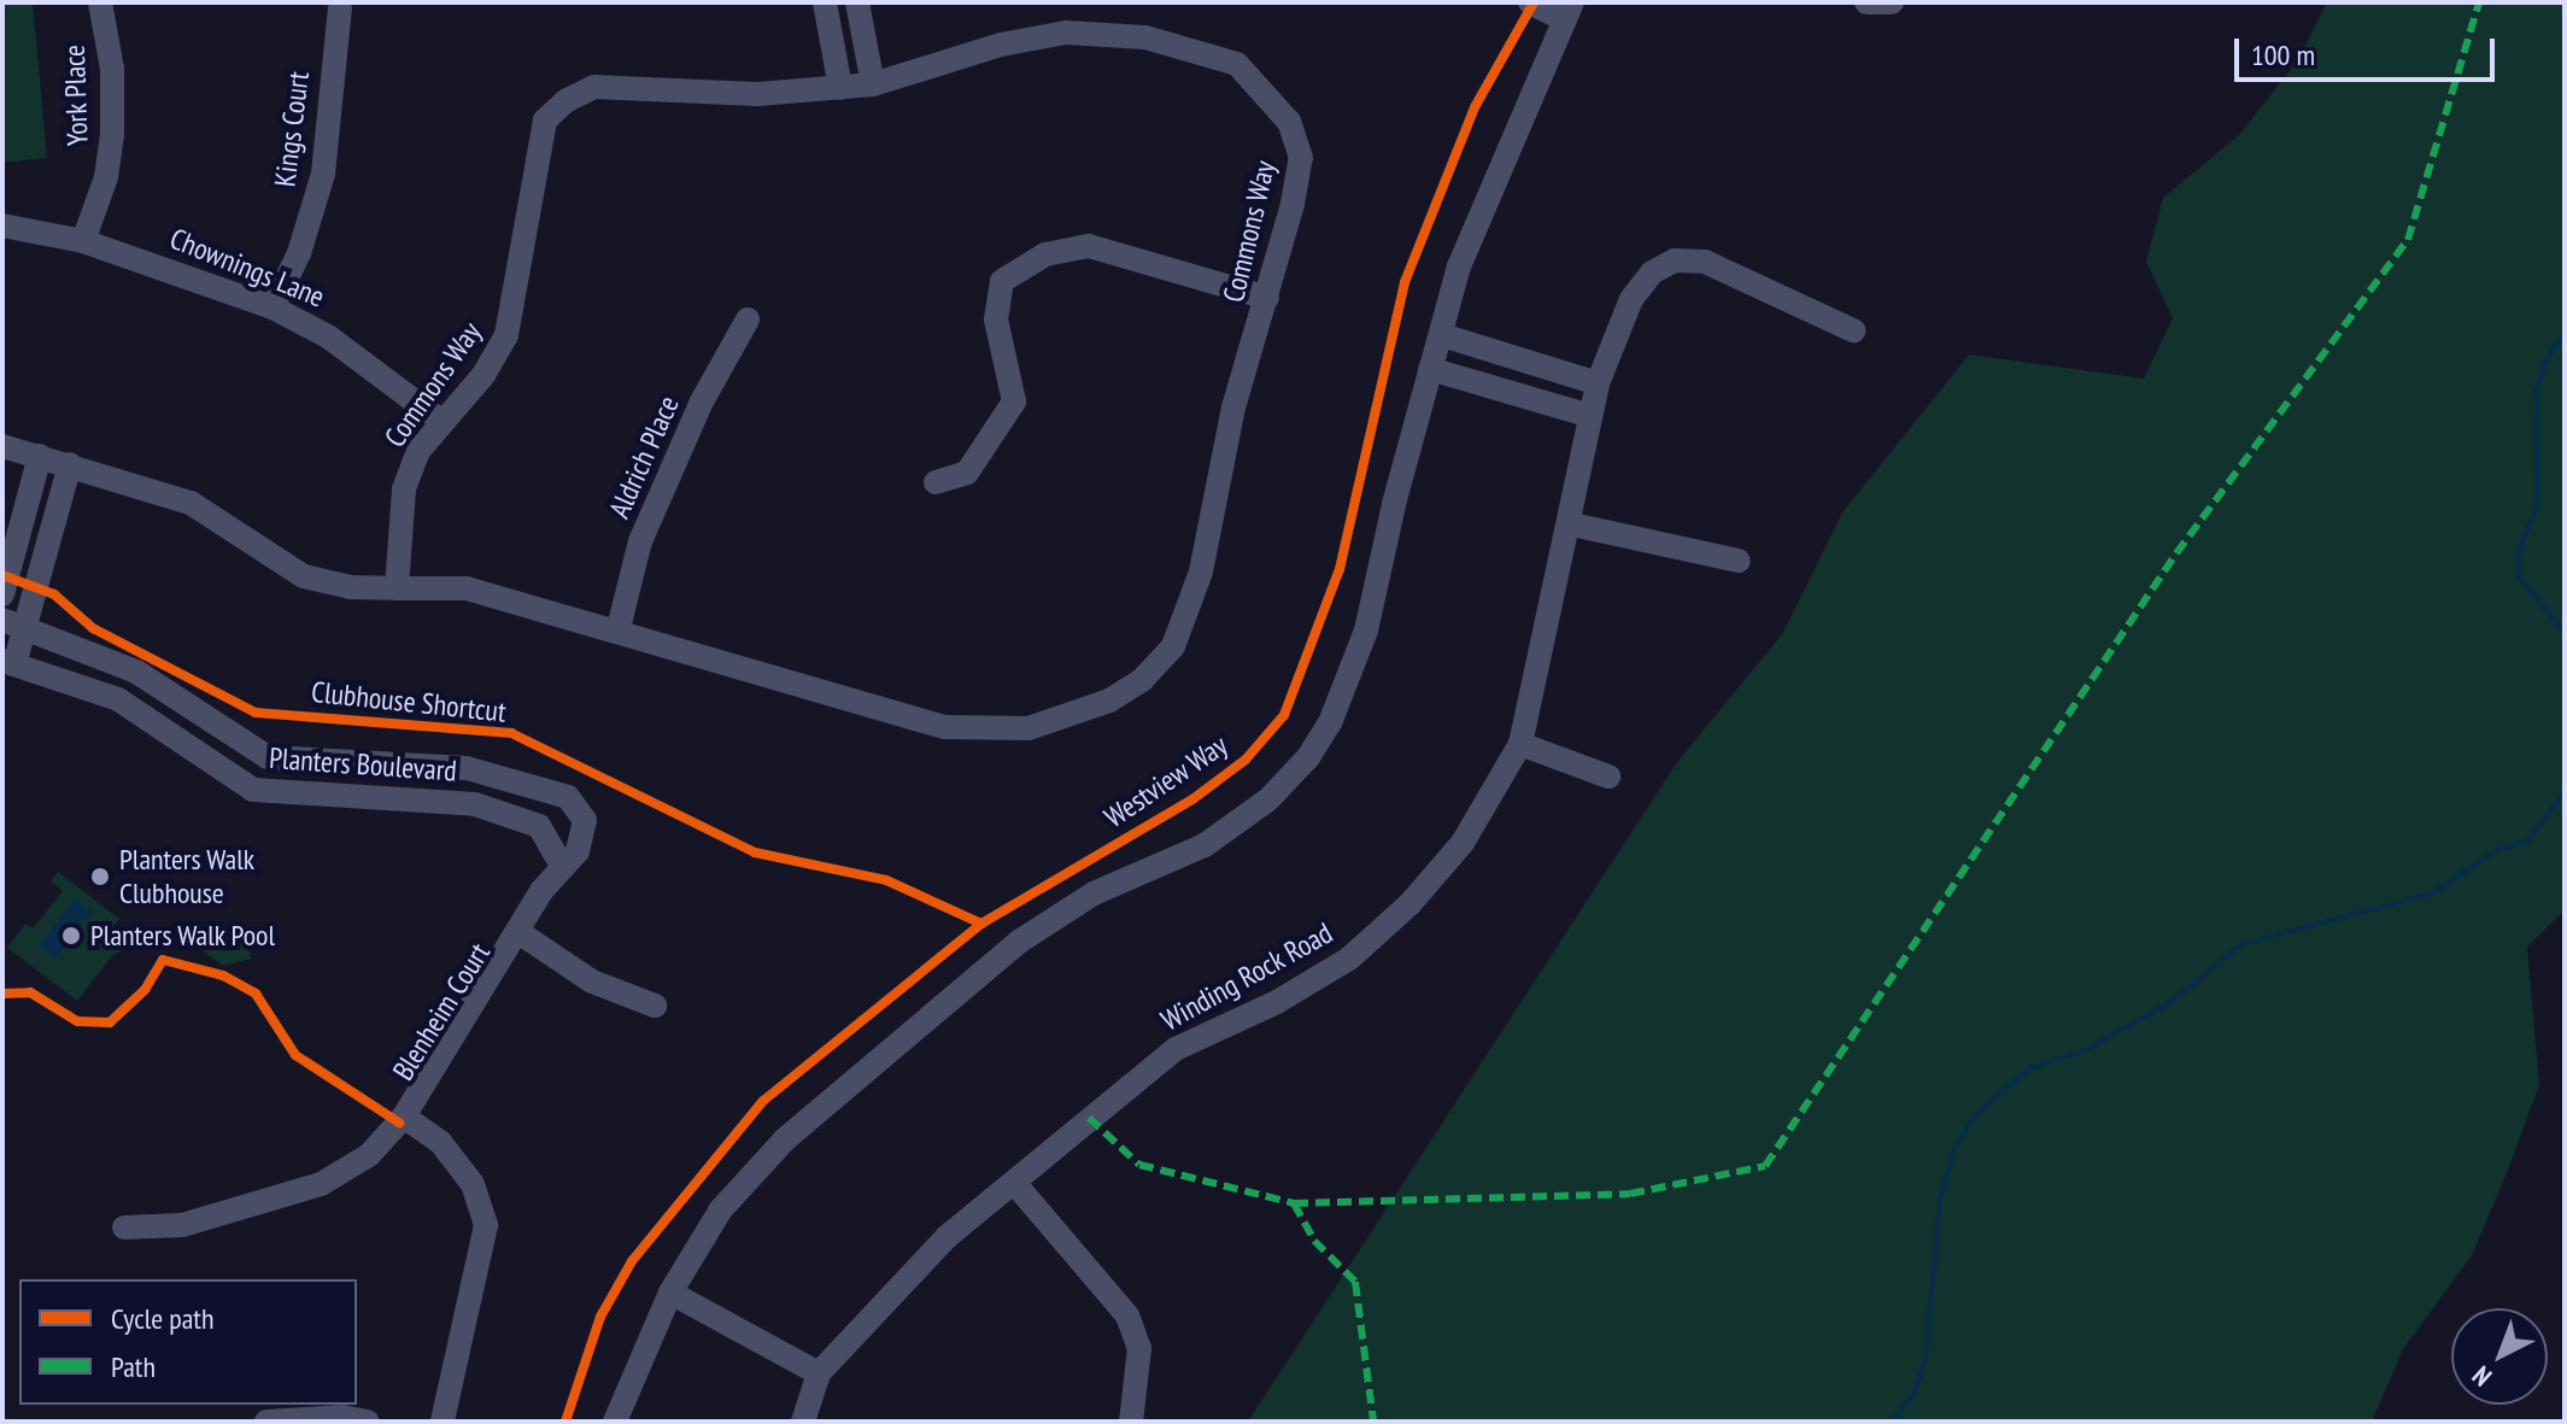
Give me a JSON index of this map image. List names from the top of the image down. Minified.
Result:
{"streets":{"street":["York Place","Kings Court","Commons Way","Chownings Lane","Aldrich Place","Planters Boulevard","Winding Rock Road","Blenheim Court"],"cycle path":["Clubhouse Shortcut","Westview Way"]},"crossings":[["York Place","Chownings Lane"],["Kings Court","Chownings Lane"],["Commons Way","Chownings Lane"],["Commons Way","Aldrich Place"],["Planters Boulevard","Blenheim Court"]],"places":["Planters Walk Clubhouse","Planters Walk Pool"],"legend":["Cycle path","Path"],"scale_bar":"100 m","north":"bottom left"}
